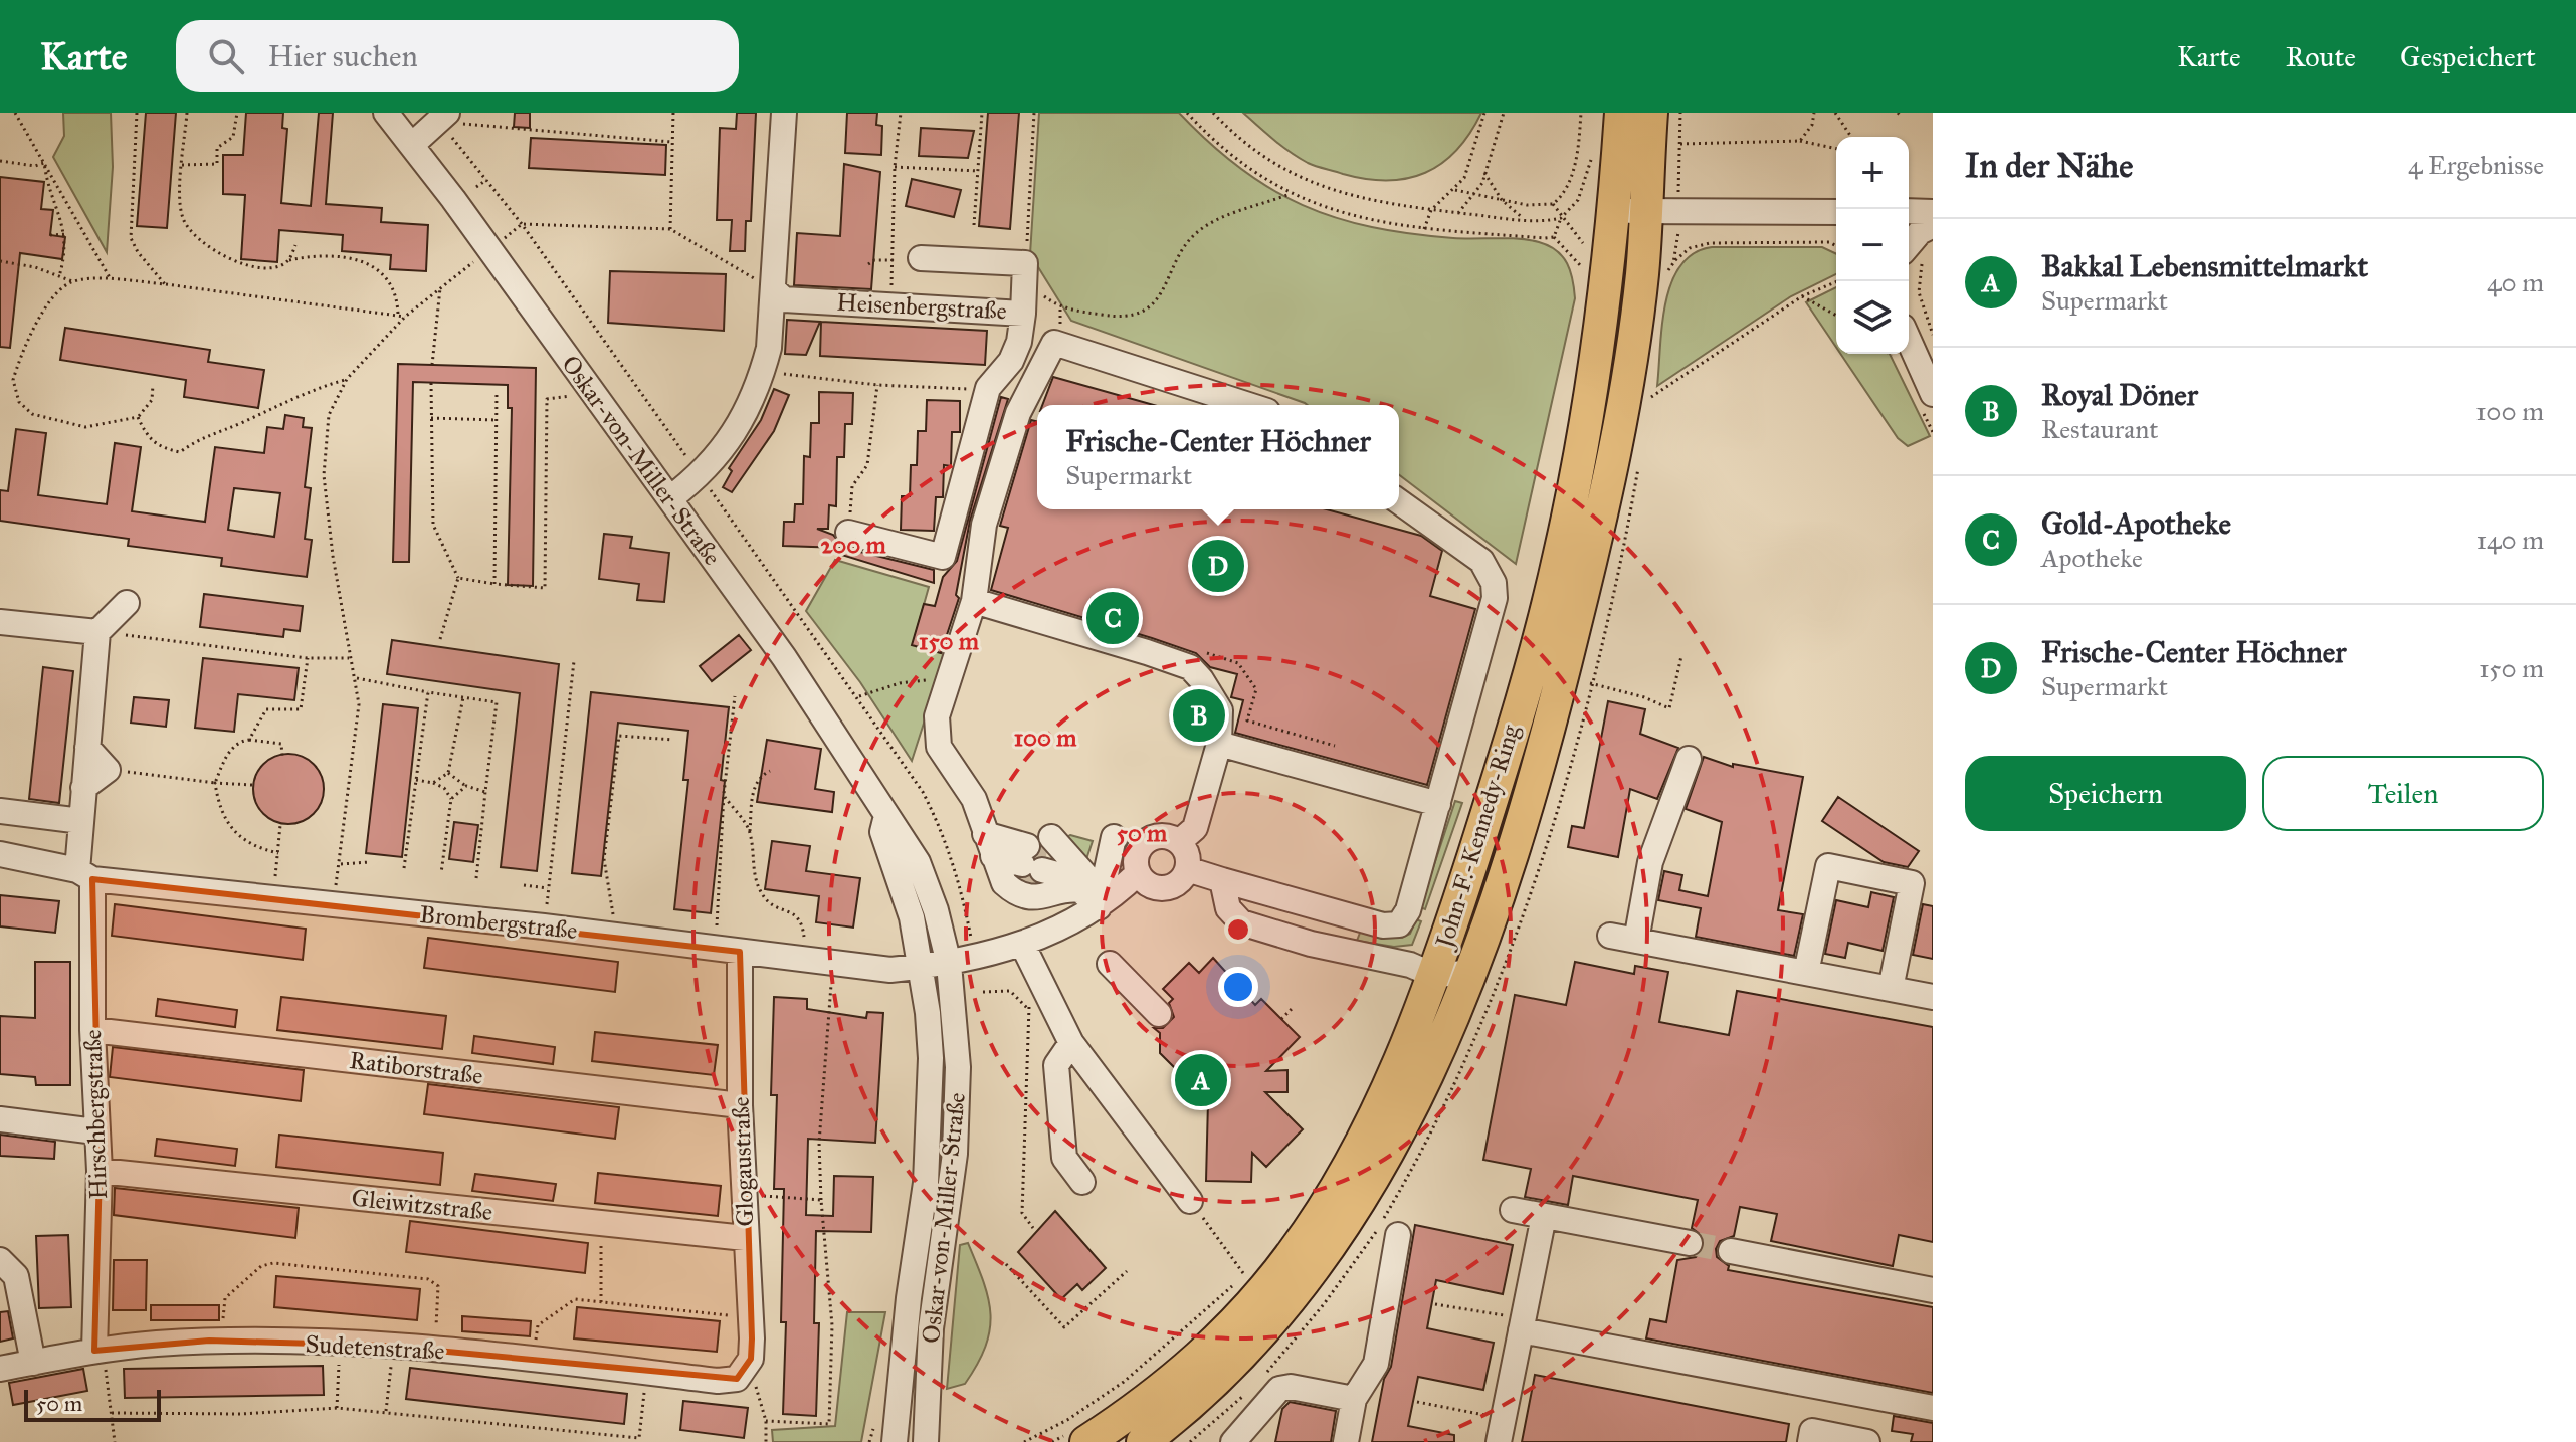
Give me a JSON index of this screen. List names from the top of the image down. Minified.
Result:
{"streets":{"main road":["John-F.-Kennedy-Ring"],"street":["Heisenbergstraße","Oskar-von-Miller-Straße","Brombergstraße","Ratiborstraße","Hirschbergstraße","Glogaustraße","Gleiwitzstraße","Sudetenstraße"]},"crossings":[["Oskar-von-Miller-Straße","Brombergstraße"],["Brombergstraße","Hirschbergstraße"],["Brombergstraße","Glogaustraße"],["Ratiborstraße","Hirschbergstraße"],["Ratiborstraße","Glogaustraße"],["Hirschbergstraße","Gleiwitzstraße"],["Hirschbergstraße","Sudetenstraße"],["Glogaustraße","Gleiwitzstraße"],["Glogaustraße","Sudetenstraße"]],"scale_bar":"50 m","page":{"header":"Karte","search":"Hier suchen","nav":["Karte","Route","Gespeichert"],"heading":["In der Nähe","4 Ergebnisse"],"map_buttons":["+","−"],"list":[{"mark":"A","name":"Bakkal Lebensmittelmarkt","note":"Supermarkt","value":"40 m"},{"mark":"B","name":"Royal Döner","note":"Restaurant","value":"100 m"},{"mark":"C","name":"Gold-Apotheke","note":"Apotheke","value":"140 m"},{"mark":"D","name":"Frische-Center Höchner","note":"Supermarkt","value":"150 m"}],"popup":["Frische-Center Höchner","Supermarkt"],"pins":["D","C","B","A"],"buttons":["Speichern","Teilen"],"scale":"50 m"},"rings":["200 m","150 m","100 m","50 m"]}
